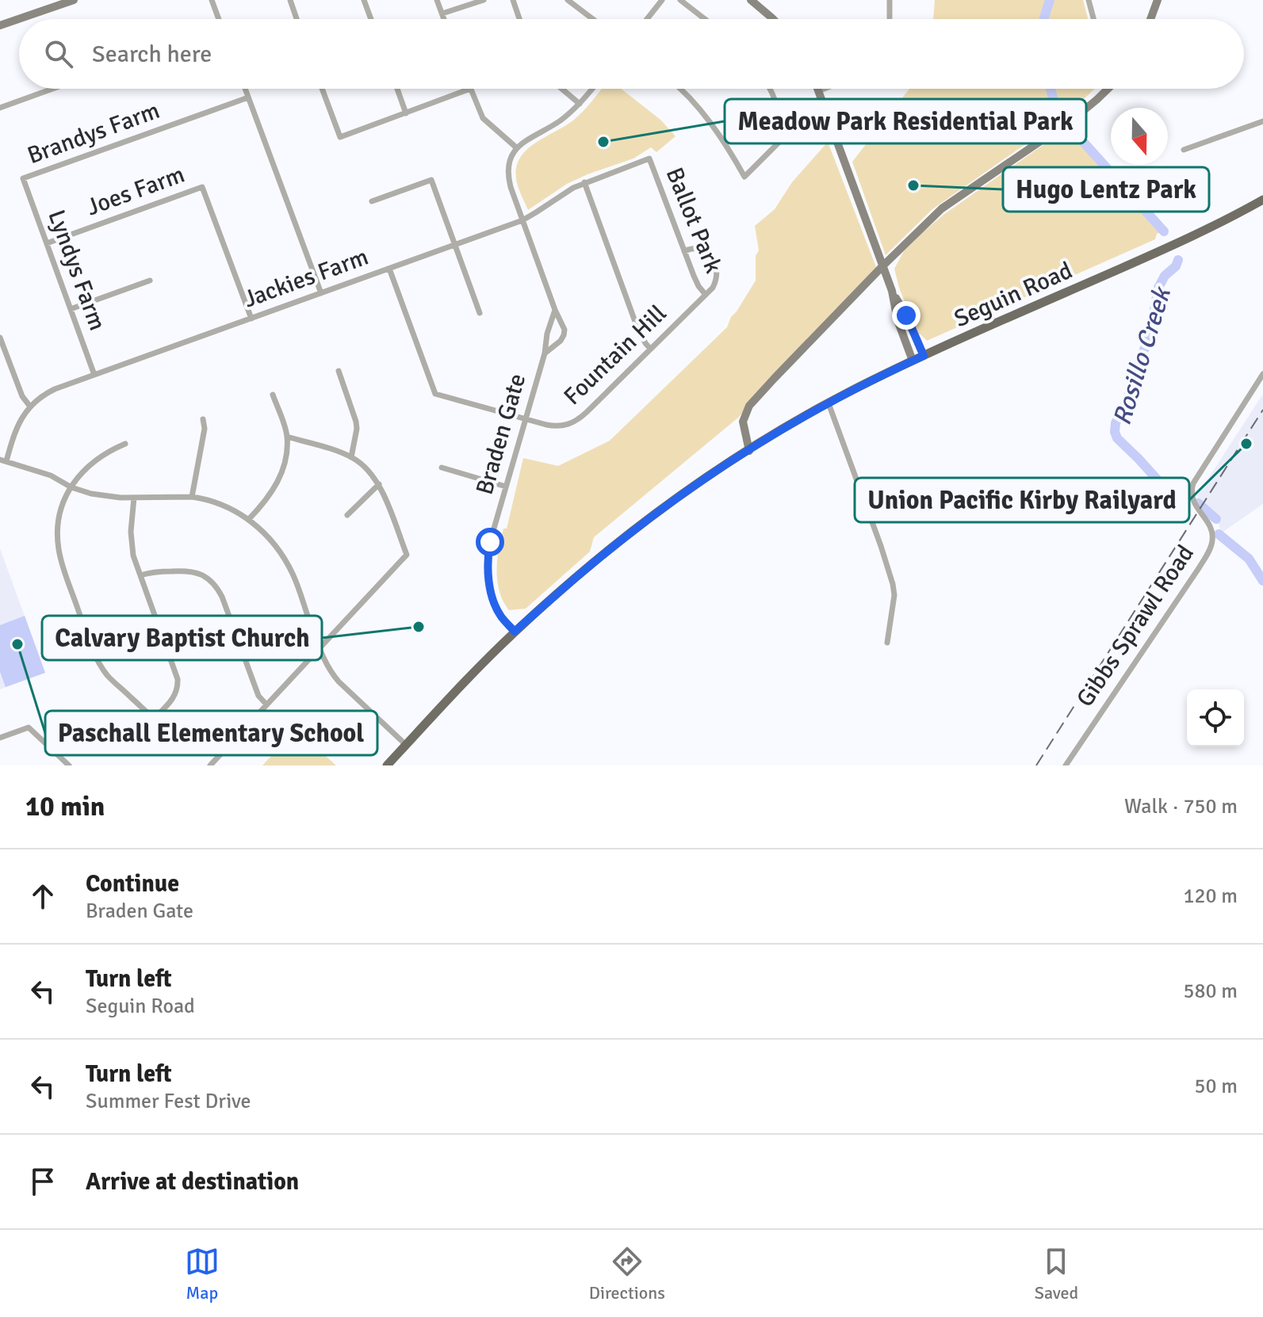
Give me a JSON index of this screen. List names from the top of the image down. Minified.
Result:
{"streets":{"main road":["Seguin Road"],"street":["Brandys Farm","Joes Farm","Ballot Park","Lyndys Farm","Jackies Farm","Fountain Hill","Braden Gate","Gibbs Sprawl Road"]},"crossings":[["Brandys Farm","Lyndys Farm"],["Joes Farm","Lyndys Farm"],["Joes Farm","Jackies Farm"],["Ballot Park","Jackies Farm"],["Ballot Park","Fountain Hill"],["Lyndys Farm","Jackies Farm"],["Jackies Farm","Fountain Hill"],["Jackies Farm","Braden Gate"],["Seguin Road","Braden Gate"],["Fountain Hill","Braden Gate"]],"water":["Rosillo Creek"],"places":["Meadow Park Residential Park","Hugo Lentz Park","Union Pacific Kirby Railyard","Calvary Baptist Church","Paschall Elementary School"],"north":"bottom","page":{"search":"Search here","heading":["10 min","Walk · 750 m"],"list":[["Continue","Braden Gate","120 m"],["Turn left","Seguin Road","580 m"],["Turn left","Summer Fest Drive","50 m"],"Arrive at destination"],"nav":["Map","Directions","Saved"]}}
